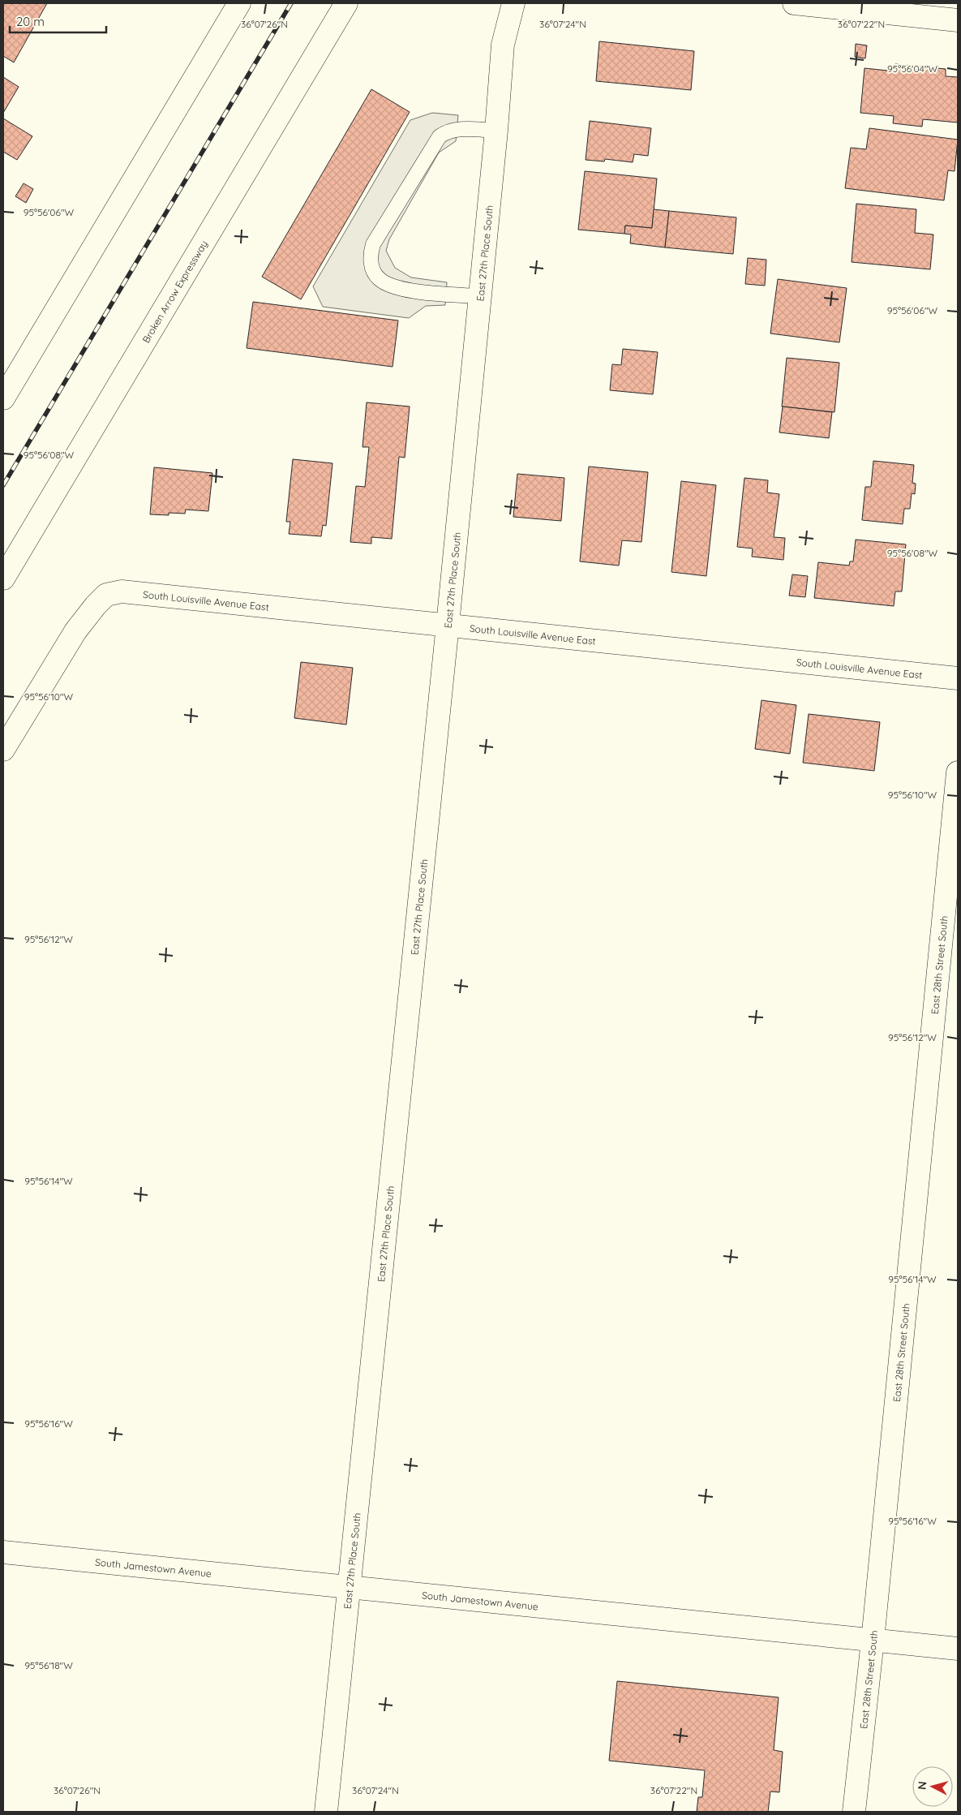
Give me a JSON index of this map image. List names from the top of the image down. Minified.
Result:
{"streets":{"main road":["East 27th Place South","Broken Arrow Expressway","South Louisville Avenue East","East 28th Street South","South Jamestown Avenue"]},"crossings":[["East 27th Place South","South Louisville Avenue East"],["East 27th Place South","South Jamestown Avenue"],["East 28th Street South","South Jamestown Avenue"]],"scale_bar":"20 m","north":"left","coordinates":["36°07'26\"N","36°07'24\"N","36°07'22\"N","95°56'04\"W","95°56'06\"W","95°56'08\"W","95°56'10\"W","95°56'12\"W","95°56'14\"W","95°56'16\"W","95°56'18\"W"]}
